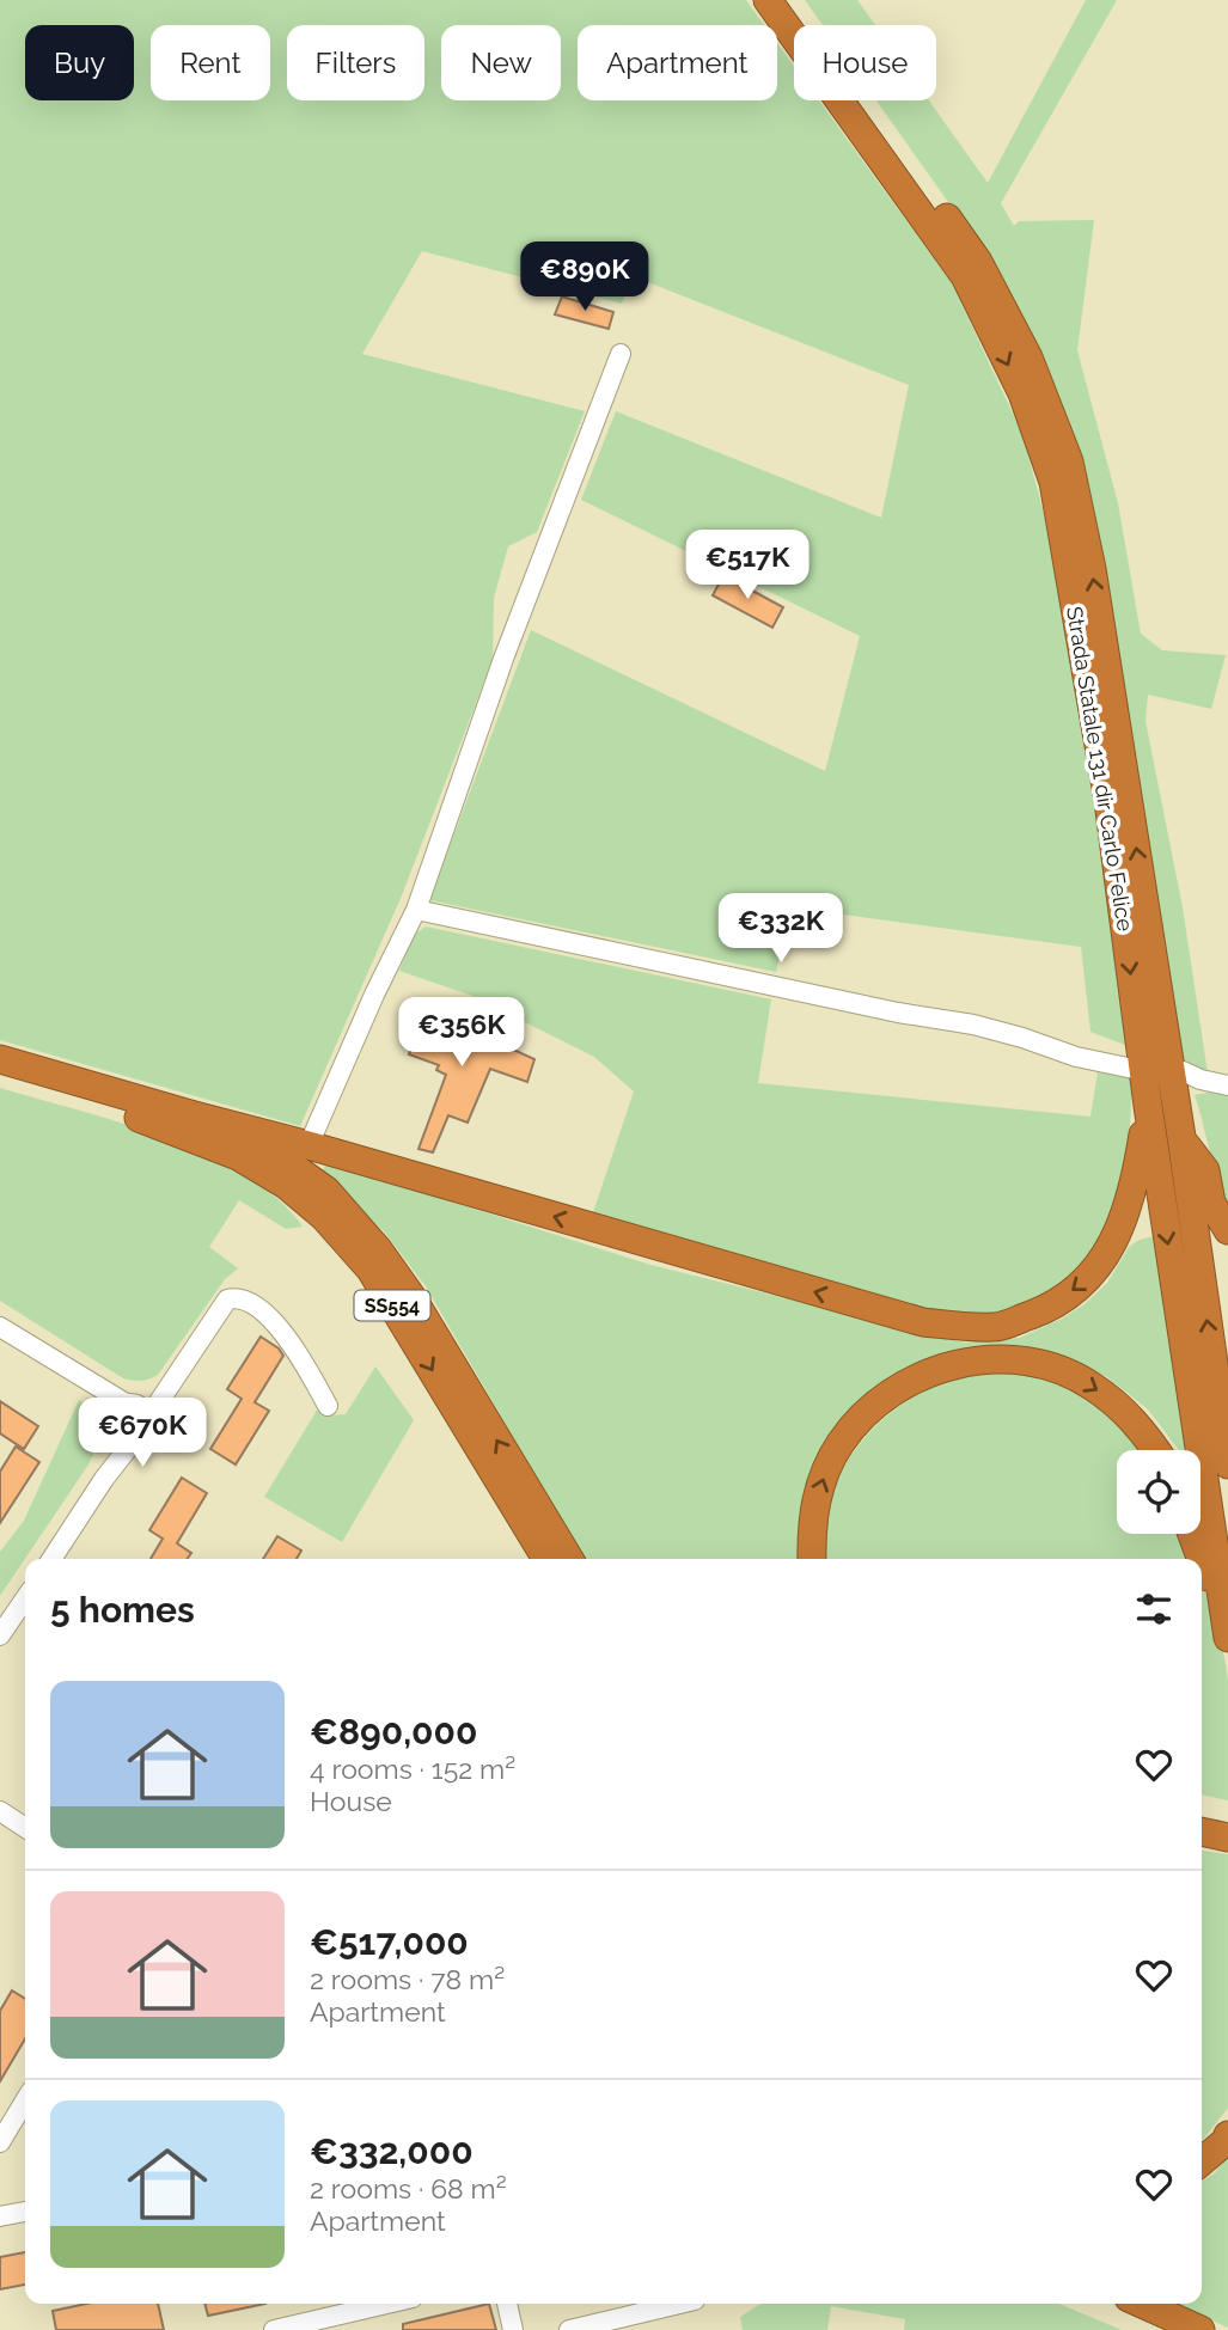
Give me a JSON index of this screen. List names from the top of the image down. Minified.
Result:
{"streets":{"highway":["Strada Statale 131 dir Carlo Felice","SS554"]},"page":{"chip":["Buy","Rent","Filters","New","Apartment","House"],"price":["€890K","€517K","€332K","€356K","€670K"],"heading":"5 homes","list":[{"name":"€890,000","note":"4 rooms · 152 m² · House"},{"name":"€517,000","note":"2 rooms · 78 m² · Apartment"},{"name":"€332,000","note":"2 rooms · 68 m² · Apartment"}]}}
